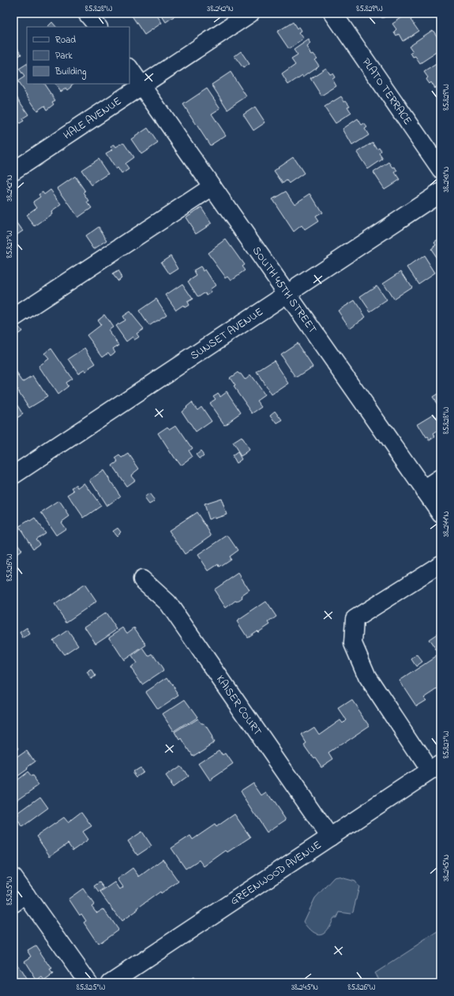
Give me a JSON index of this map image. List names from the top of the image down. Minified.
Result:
{"streets":{"street":["PLATO TERRACE","HALE AVENUE","SOUTH 45TH STREET","SUNSET AVENUE","KAISER COURT","GREENWOOD AVENUE"]},"crossings":[["HALE AVENUE","SOUTH 45TH STREET"],["SOUTH 45TH STREET","SUNSET AVENUE"],["KAISER COURT","GREENWOOD AVENUE"]],"legend":["Road","Park","Building"],"coordinates":["85.828°W","38.242°N","85.829°W","38.243°N","85.827°W","38.244°N","85.826°W","38.245°N","85.825°W"]}
